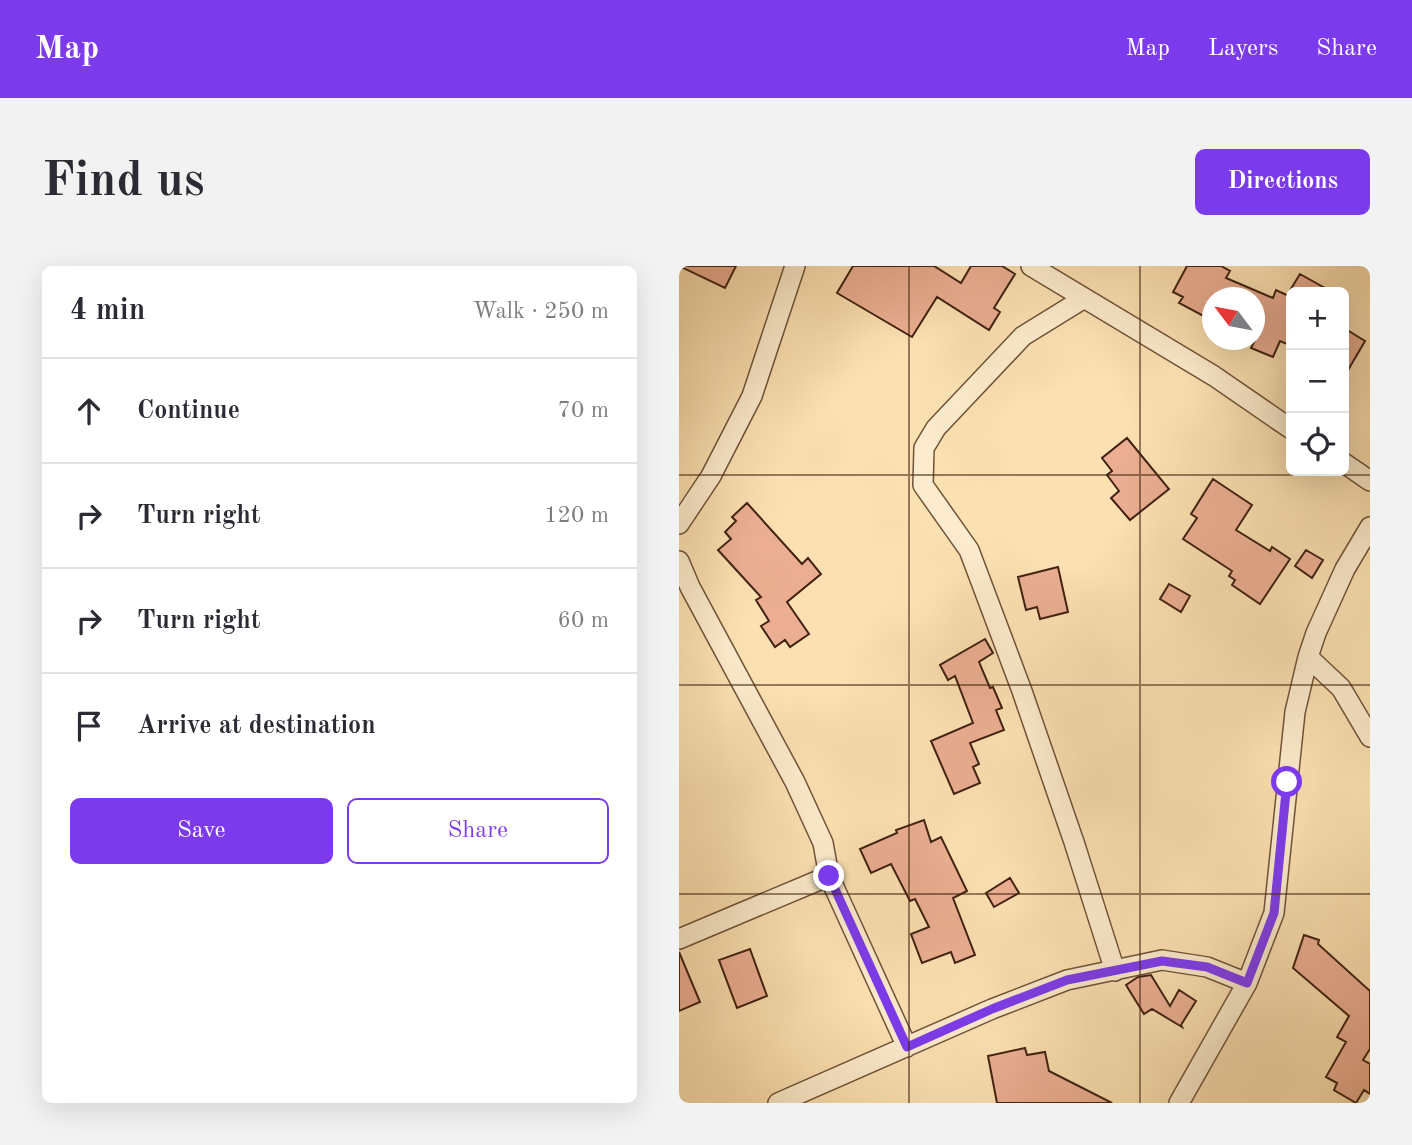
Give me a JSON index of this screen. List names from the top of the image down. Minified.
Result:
{"north":"top left","page":{"header":"Map","nav":["Map","Layers","Share"],"buttons":["Directions",["Save","Share"]],"title":"Find us","heading":["4 min","Walk · 250 m"],"map_buttons":["+","−"],"list":[["Continue","70 m"],["Turn right","120 m"],["Turn right","60 m"],"Arrive at destination"]}}
